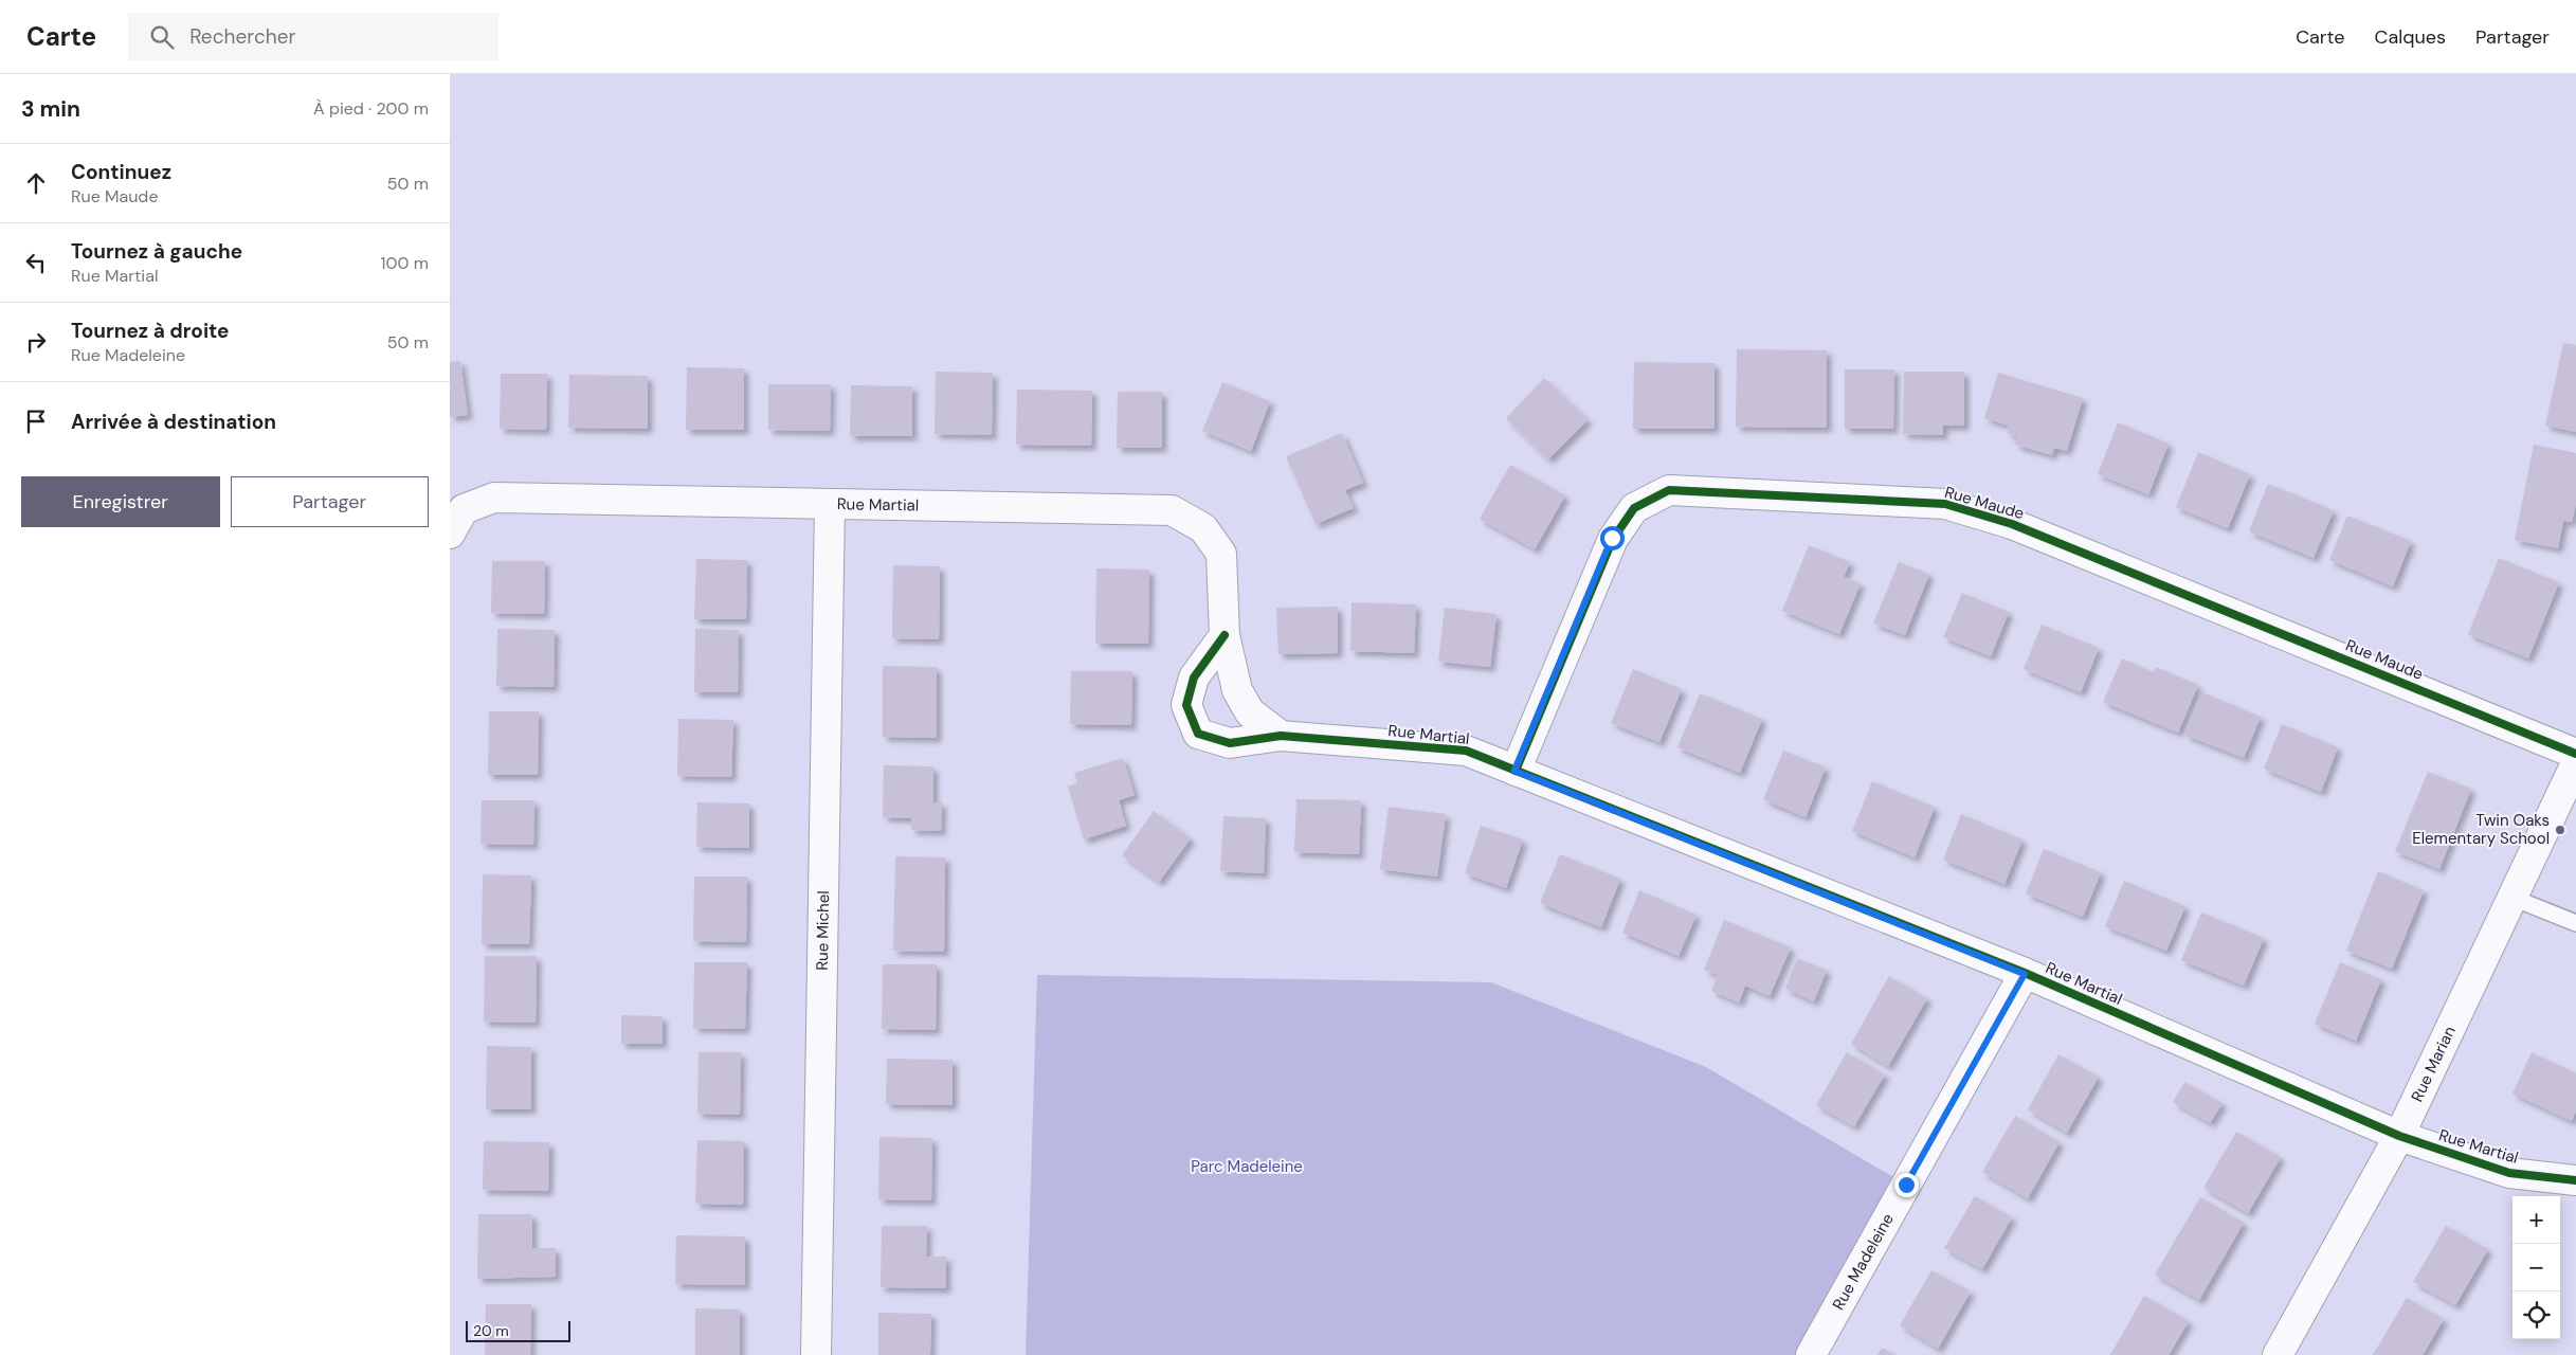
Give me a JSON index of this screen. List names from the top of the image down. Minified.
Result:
{"streets":{"street":["Rue Maude","Rue Martial","Rue Michel","Rue Marian","Rue Madeleine"]},"crossings":[["Rue Maude","Rue Martial"],["Rue Martial","Rue Michel"],["Rue Martial","Rue Marian"],["Rue Martial","Rue Madeleine"]],"parks":["Parc Madeleine"],"places":["Twin Oaks Elementary School"],"scale_bar":"20 m","page":{"header":"Carte","search":"Rechercher","nav":["Carte","Calques","Partager"],"heading":["3 min","À pied · 200 m"],"list":[["Continuez","Rue Maude","50 m"],["Tournez à gauche","Rue Martial","100 m"],["Tournez à droite","Rue Madeleine","50 m"],"Arrivée à destination"],"buttons":["Enregistrer","Partager"],"map_buttons":["+","−"],"scale":"20 m"}}
